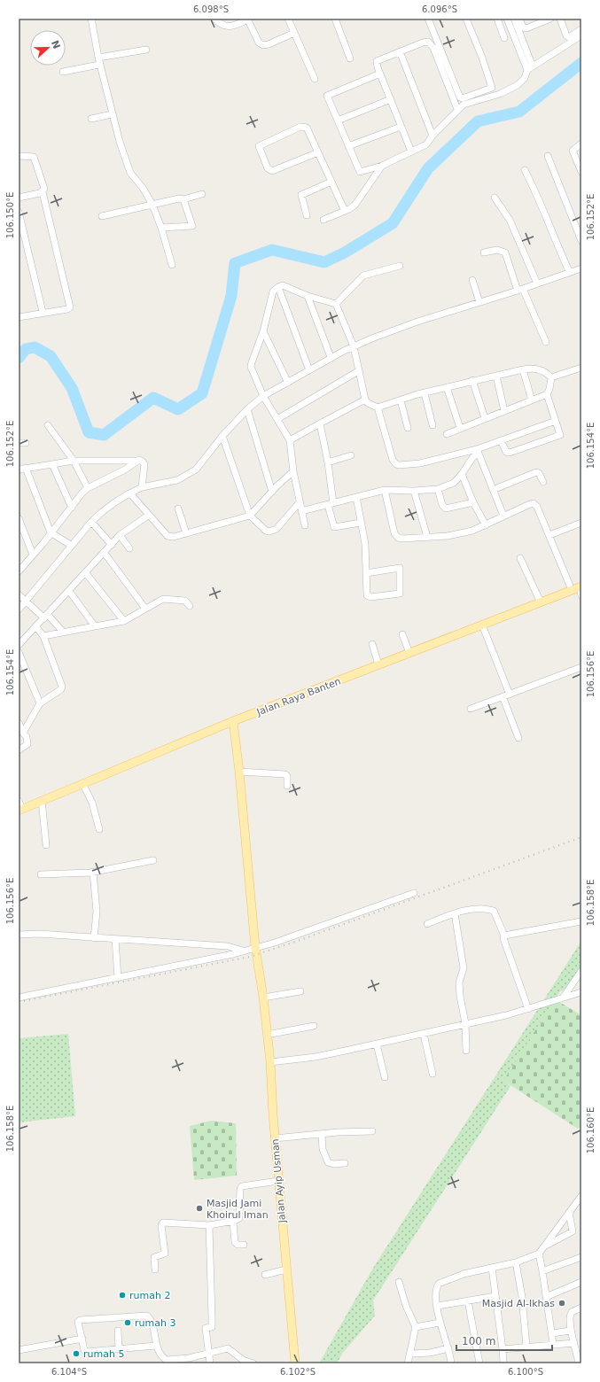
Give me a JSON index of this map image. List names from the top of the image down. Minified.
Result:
{"streets":{"main road":["Jalan Raya Banten","Jalan Ayip Usman"]},"crossings":[["Jalan Raya Banten","Jalan Ayip Usman"]],"places":["Masjid Jami Khoirul Iman","rumah 2","Masjid Al-Ikhas","rumah 3","rumah 5"],"scale_bar":"100 m","north":"right","coordinates":["6.098°S","6.096°S","106.150°E","106.152°E","106.154°E","106.156°E","106.158°E","106.160°E","6.104°S","6.102°S","6.100°S"]}
